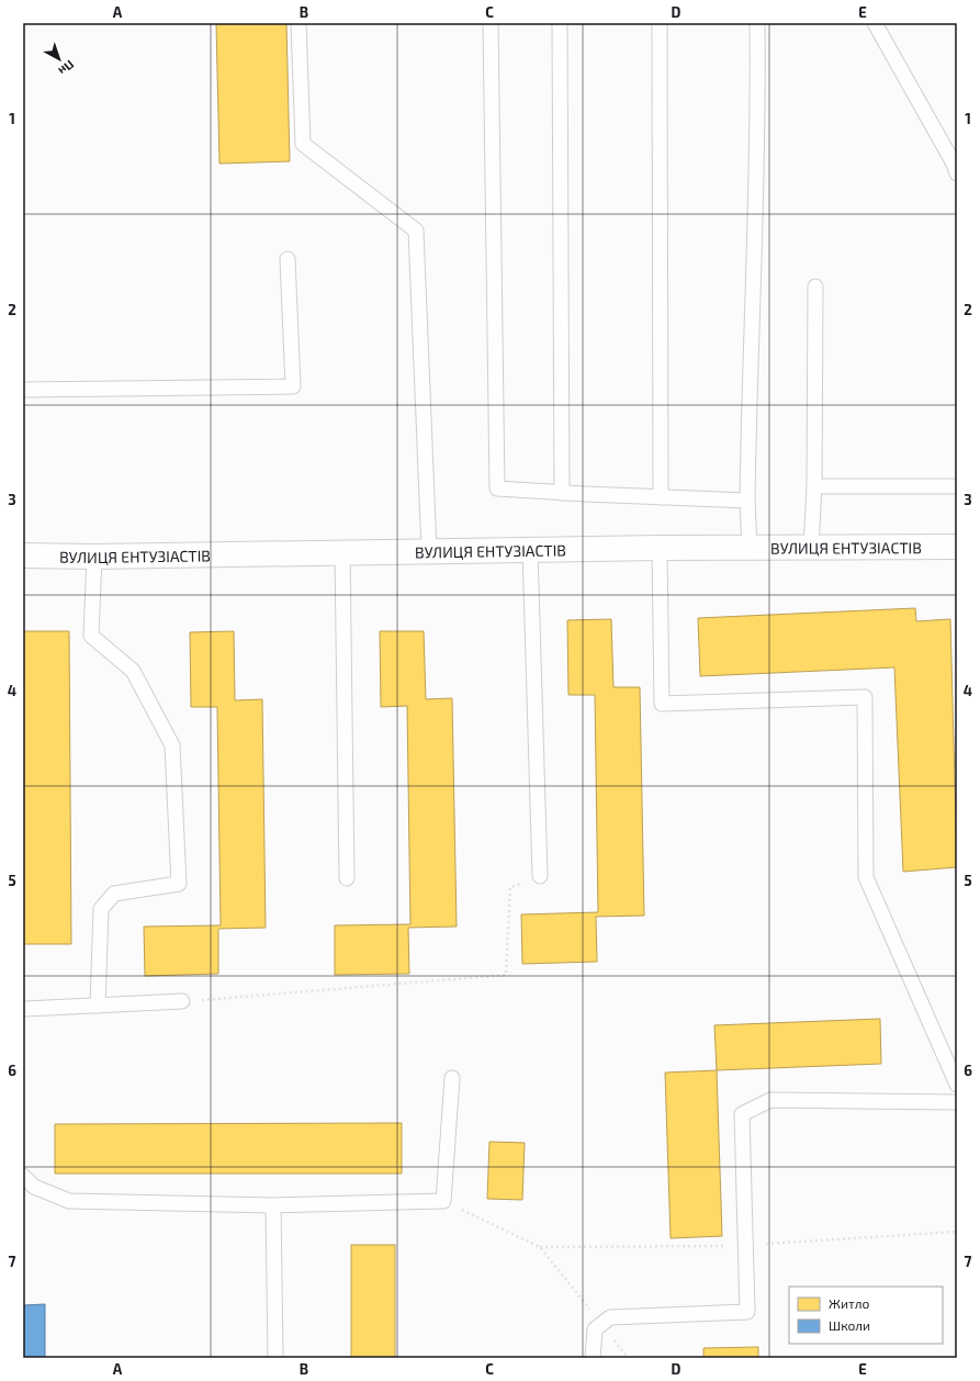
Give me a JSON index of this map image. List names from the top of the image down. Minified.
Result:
{"streets":{"street":["ВУЛИЦЯ ЕНТУЗІАСТІВ"]},"legend":["Житло","Школи"],"north":"bottom right","grid":{"columns":["A","B","C","D","E"],"rows":["1","2","3","4","5","6","7"]}}
